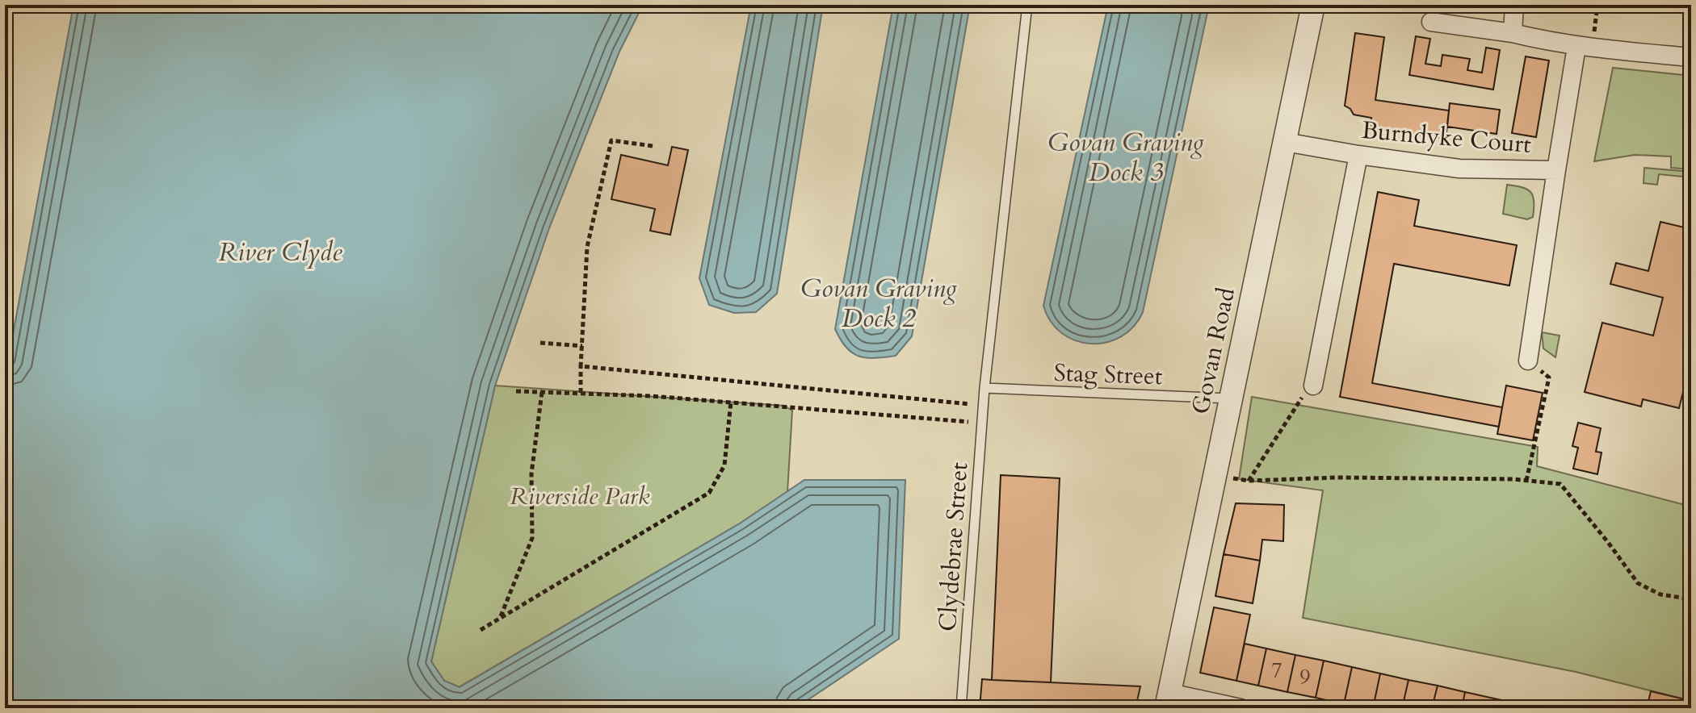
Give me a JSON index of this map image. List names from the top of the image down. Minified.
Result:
{"streets":{"street":["Burndyke Court","Govan Road"],"lane":["Stag Street","Clydebrae Street"]},"crossings":[["Burndyke Court","Govan Road"],["Govan Road","Stag Street"],["Stag Street","Clydebrae Street"]],"water":["Govan Graving Dock 3","River Clyde","Govan Graving Dock 2"],"parks":["Riverside Park"],"house_numbers":["7","9"]}
